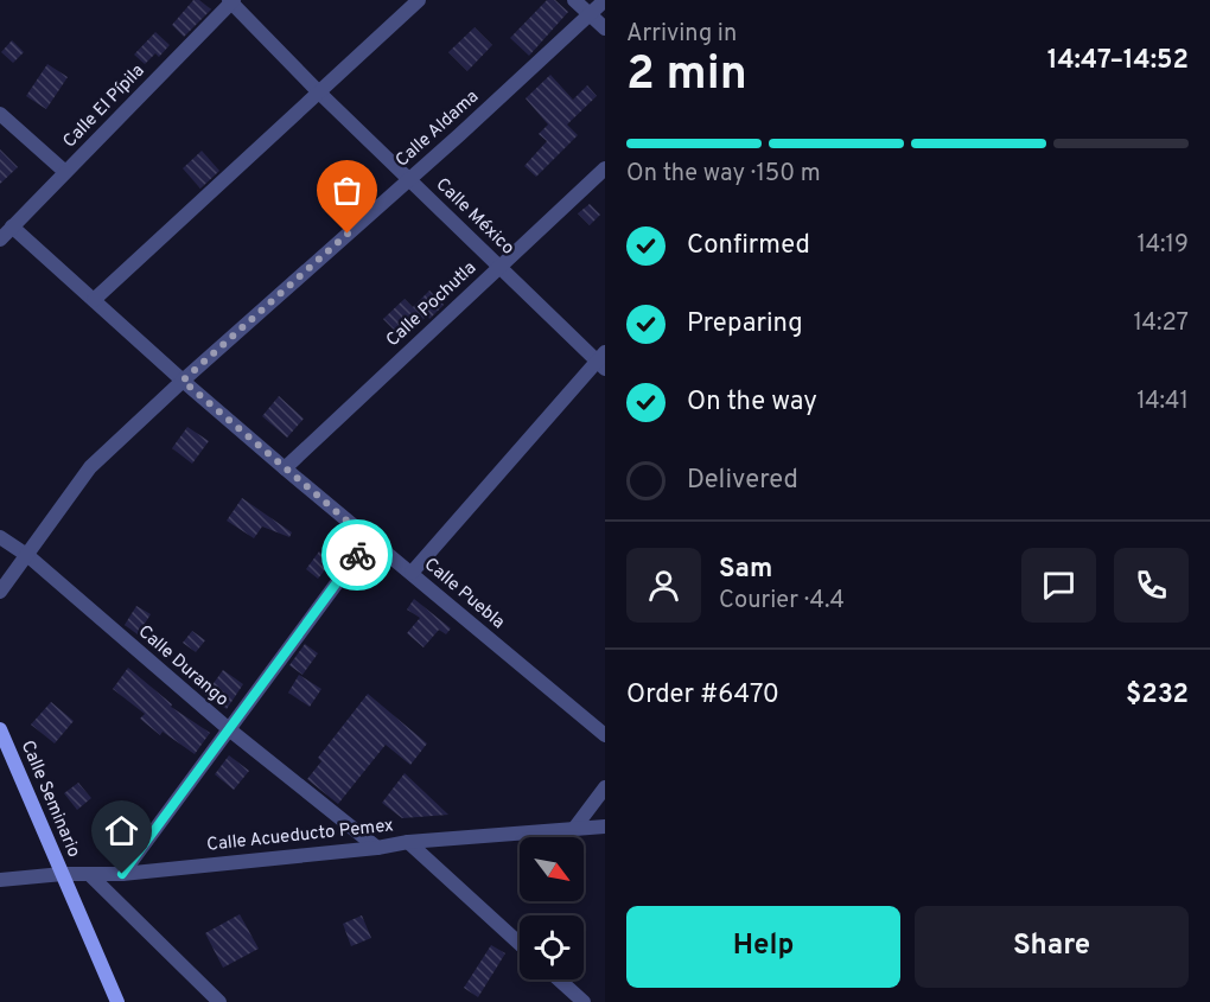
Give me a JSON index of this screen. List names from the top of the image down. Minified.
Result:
{"streets":{"street":["Calle El Pípila","Calle Aldama","Calle México","Calle Pochutla","Calle Puebla","Calle Durango","Calle Seminario","Calle Acueducto Pemex"]},"crossings":[["Calle El Pípila","Calle México"],["Calle El Pípila","Calle Puebla"],["Calle Aldama","Calle México"],["Calle Aldama","Calle Puebla"],["Calle Aldama","Calle Durango"],["Calle México","Calle Pochutla"],["Calle Pochutla","Calle Puebla"],["Calle Durango","Calle Acueducto Pemex"],["Calle Seminario","Calle Acueducto Pemex"]],"north":"bottom right","page":{"heading":["2 min","Arriving in","14:47–14:52"],"panel":["Sam","Courier · 4.4","Order #6470","$232"],"bar":"On the way · 150 m","list":[["Confirmed","14:19"],["Preparing","14:27"],["On the way","14:41"],"Delivered"],"buttons":["Help","Share"]}}
